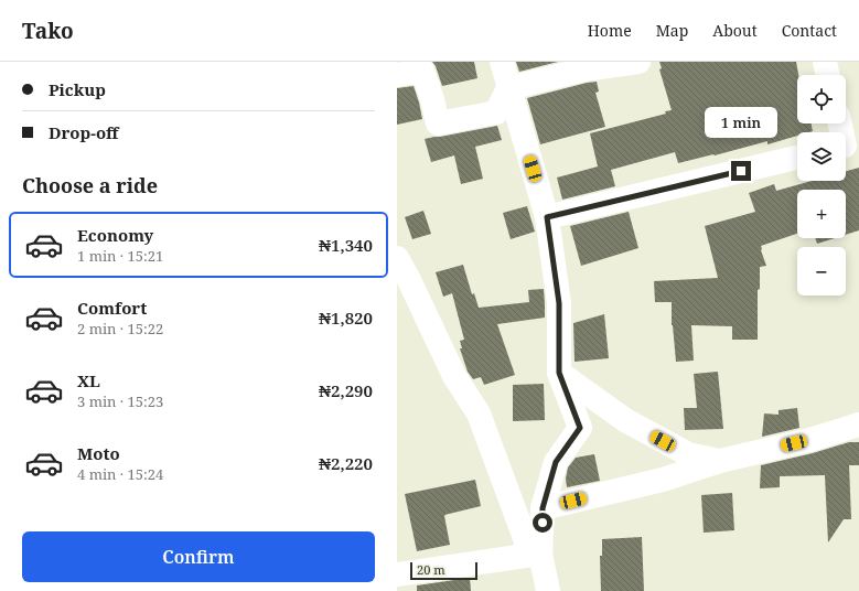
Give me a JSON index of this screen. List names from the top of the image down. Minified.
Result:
{"scale_bar":"20 m","page":{"header":"Tako","nav":["Home","Map","About","Contact"],"banner":["Pickup","Drop-off"],"map_buttons":["+","−"],"bubble":"1 min","heading":"Choose a ride","list":[{"name":"Economy","note":"1 min · 15:21","value":"₦1,340"},{"name":"Comfort","note":"2 min · 15:22","value":"₦1,820"},{"name":"XL","note":"3 min · 15:23","value":"₦2,290"},{"name":"Moto","note":"4 min · 15:24","value":"₦2,220"}],"buttons":"Confirm","scale":"20 m"}}
